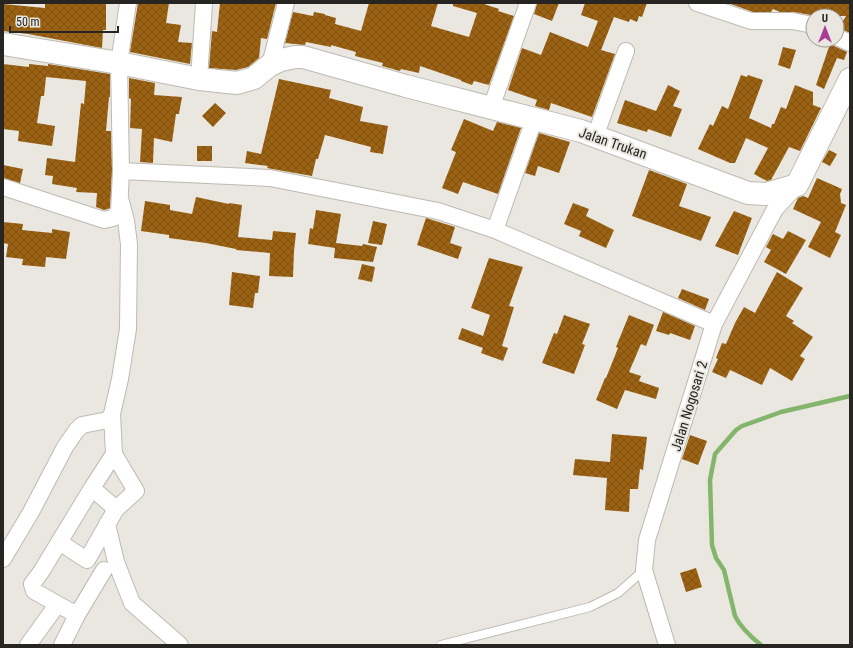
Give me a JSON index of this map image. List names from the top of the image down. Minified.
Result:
{"streets":{"street":["Jalan Trukan","Jalan Nogosari 2"]},"crossings":[["Jalan Trukan","Jalan Nogosari 2"]],"scale_bar":"50 m","north":"top"}
